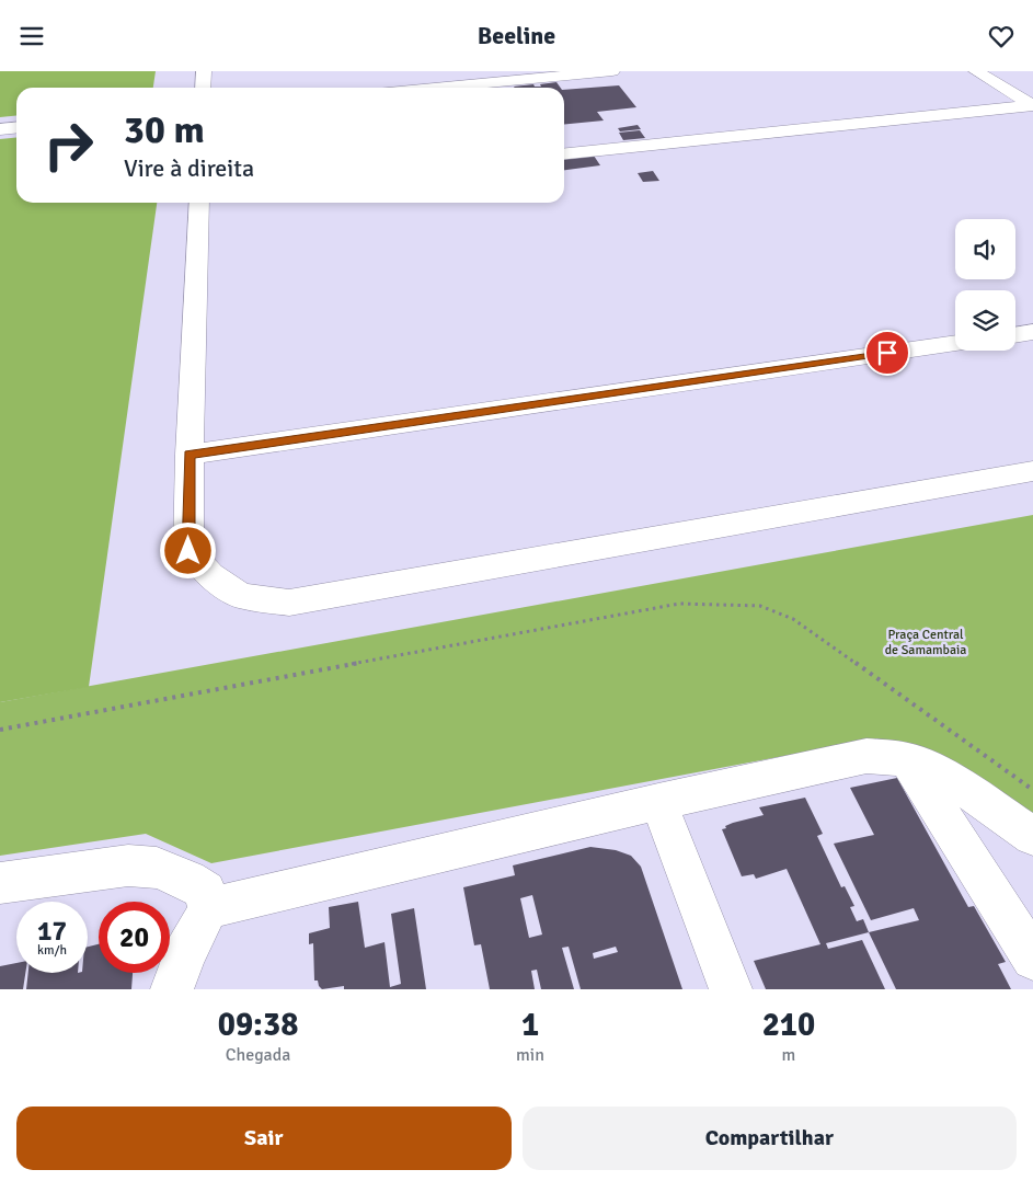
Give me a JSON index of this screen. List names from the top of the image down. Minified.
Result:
{"parks":["Praça Central de Samambaia"],"page":{"header":"Beeline","turn":["30 m","Vire à direita"],"speed":"17 km/h","limit":"20","eta":["09:38","Chegada","1","min","210","m"],"buttons":["Sair","Compartilhar"]}}
